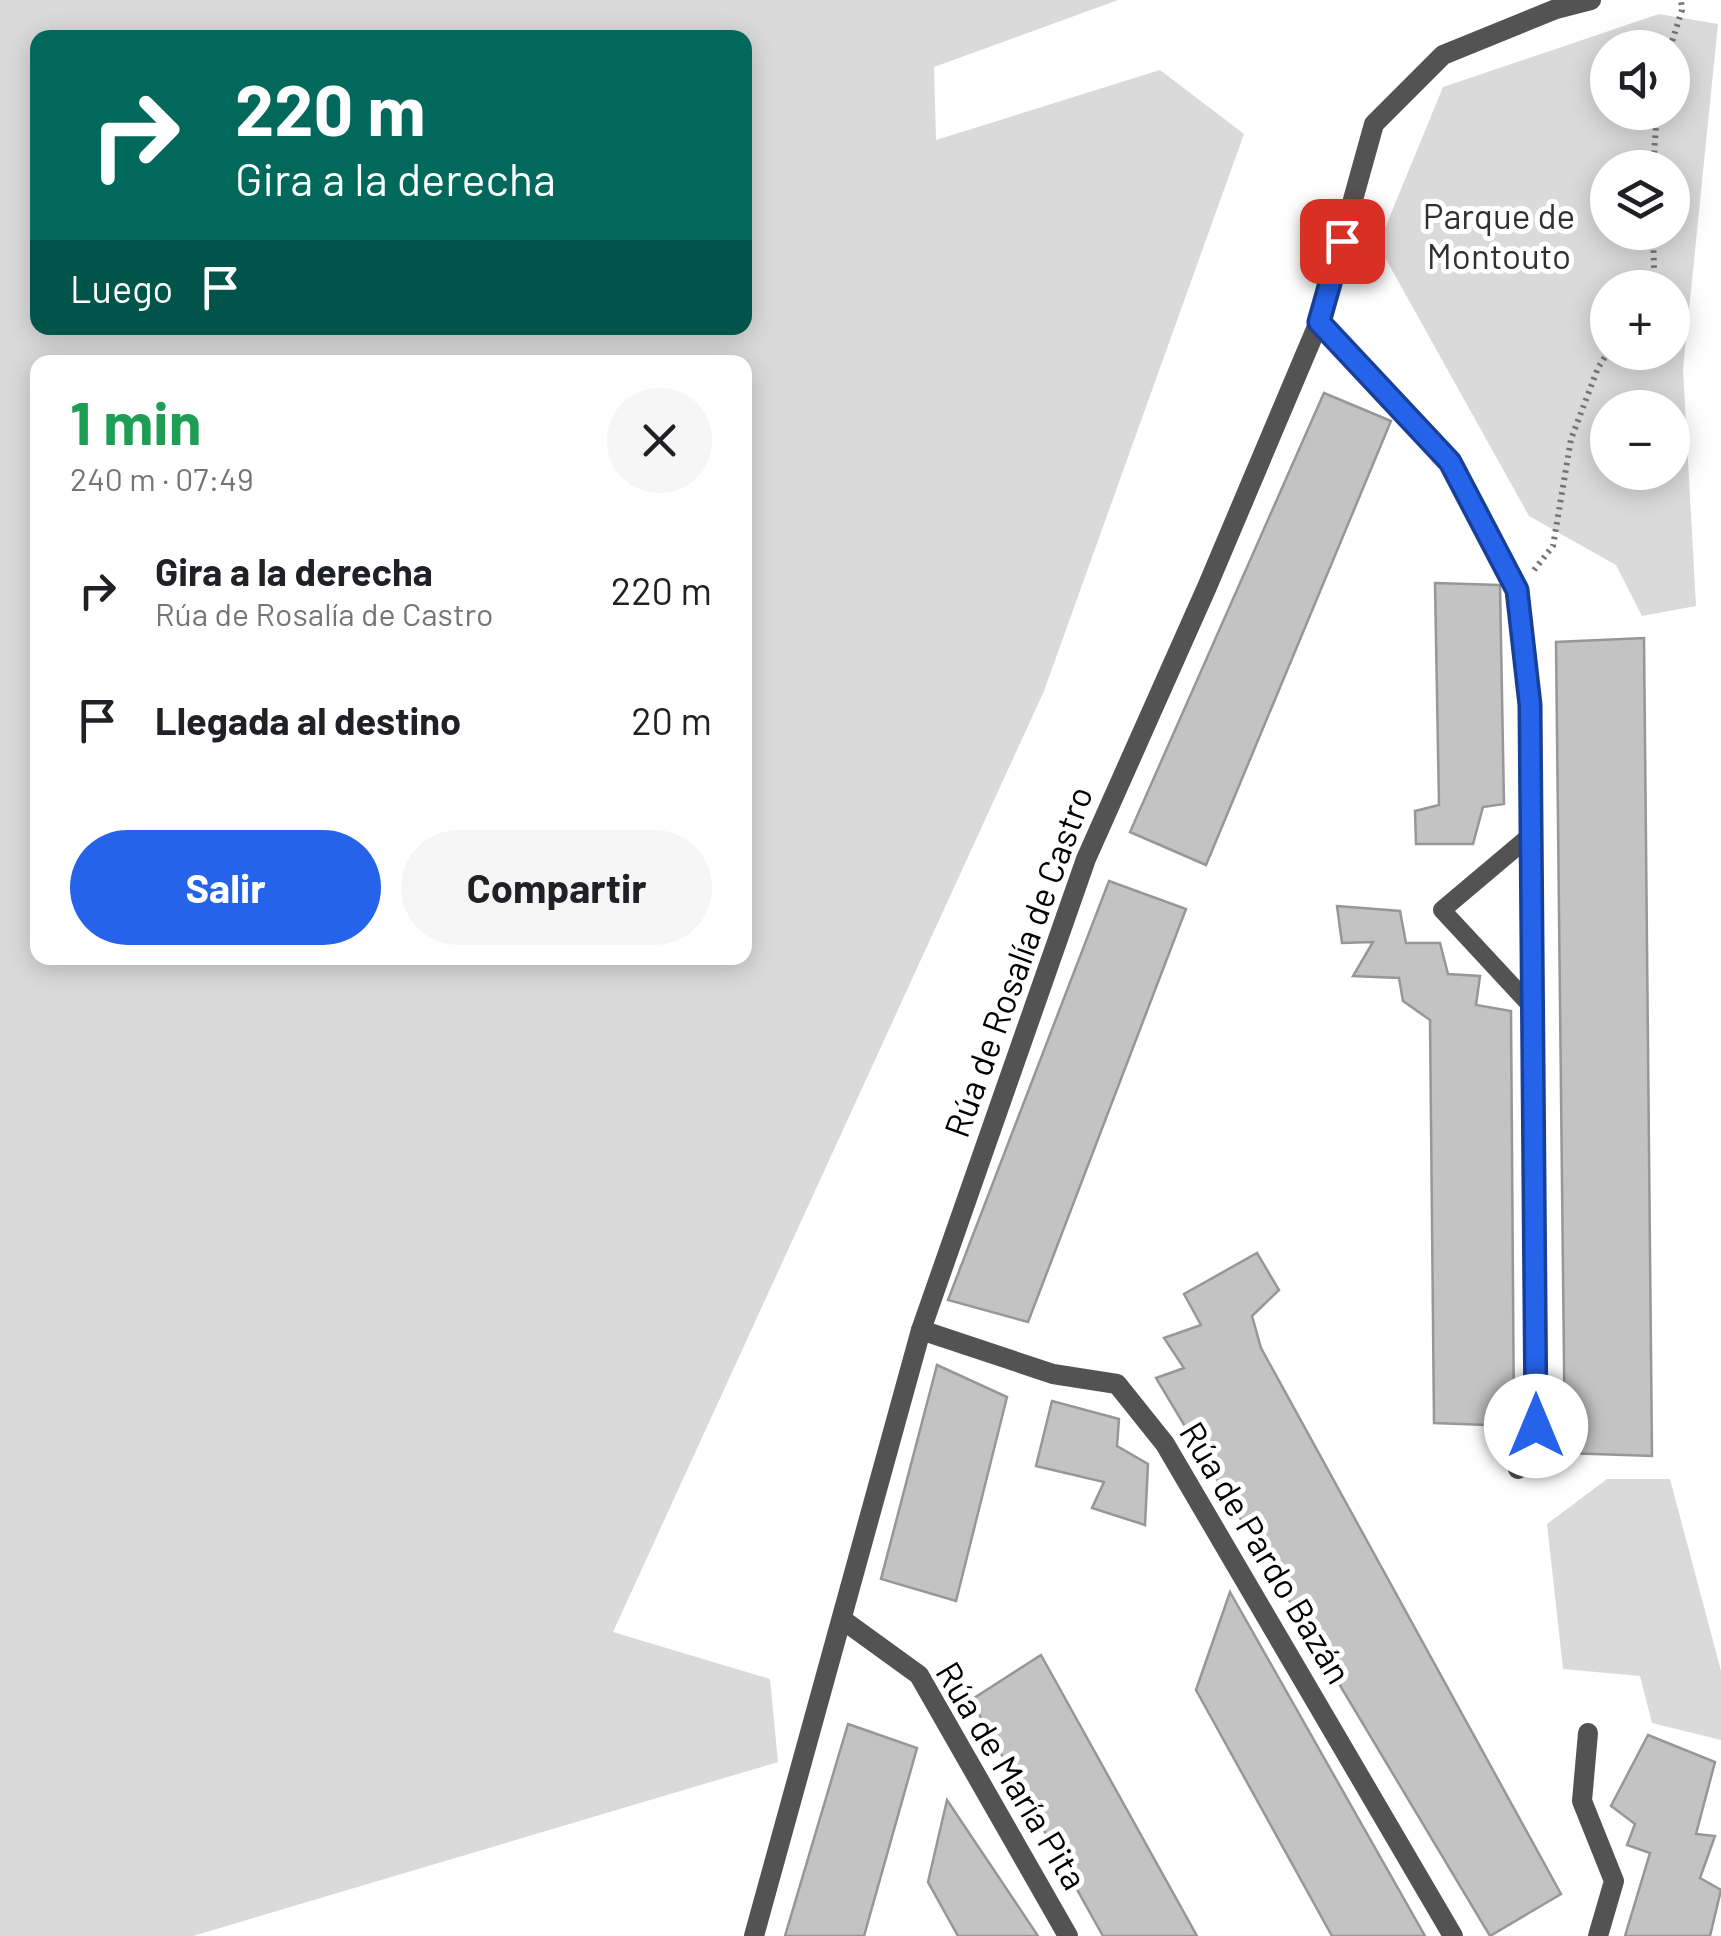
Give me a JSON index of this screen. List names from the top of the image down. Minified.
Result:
{"streets":{"street":["Rúa de Rosalía de Castro","Rúa de Pardo Bazán","Rúa de María Pita"]},"crossings":[["Rúa de Rosalía de Castro","Rúa de Pardo Bazán"],["Rúa de Rosalía de Castro","Rúa de María Pita"]],"parks":["Parque de Montouto"],"page":{"map_buttons":["+","−"],"turn":["220 m","Gira a la derecha"],"then":"Luego","heading":["1 min","240 m · 07:49"],"list":[{"name":"Gira a la derecha","note":"Rúa de Rosalía de Castro","value":"220 m"},{"name":"Llegada al destino","value":"20 m"}],"buttons":["Salir","Compartir"]}}
